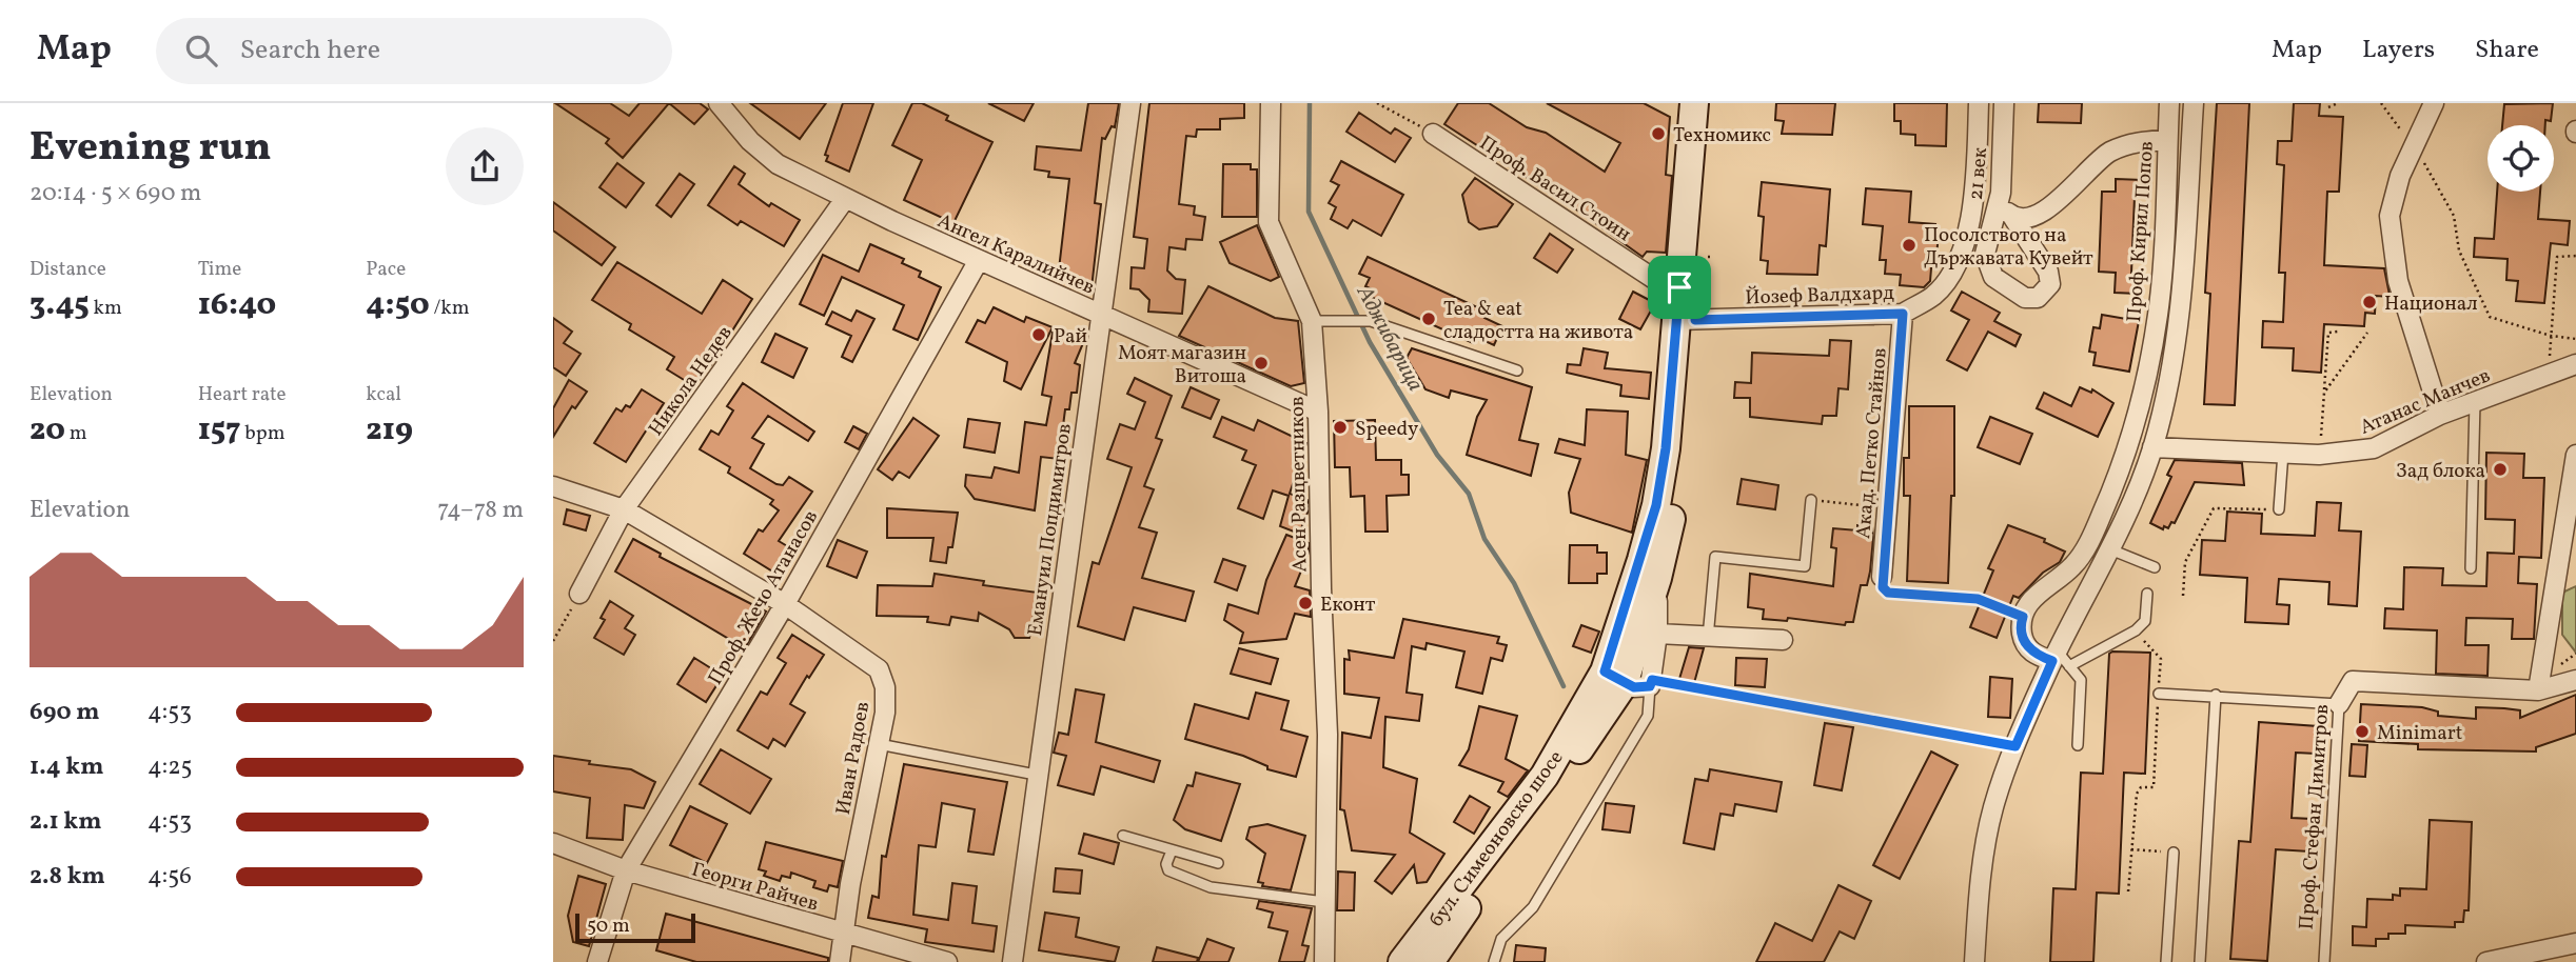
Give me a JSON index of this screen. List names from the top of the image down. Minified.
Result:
{"streets":{"main road":["бул. Симеоновско шосе"],"street":["21 век","Проф. Васил Стоин","Проф. Кирил Попов","Ангел Каралийчев","Йозеф Валдхард","Никола Недев","Атанас Манчев","Акад. Петко Стайнов","Асен Разцветников","Емануил Попдимитров","Проф. Жечо Атанасов","Иван Радоев","Проф. Стефан Димитров","Георги Райчев"]},"crossings":[["Проф. Васил Стоин","бул. Симеоновско шосе"],["Ангел Каралийчев","Никола Недев"],["Ангел Каралийчев","Асен Разцветников"],["Ангел Каралийчев","Емануил Попдимитров"],["Ангел Каралийчев","Проф. Жечо Атанасов"],["Йозеф Валдхард","Акад. Петко Стайнов"],["Йозеф Валдхард","бул. Симеоновско шосе"],["Никола Недев","Иван Радоев"],["Проф. Жечо Атанасов","Иван Радоев"],["Проф. Жечо Атанасов","Георги Райчев"],["Иван Радоев","Георги Райчев"]],"water":["Аджибарица"],"places":["Техномикс","Посолството на Държавата Кувейт","Национал","Tea & eat сладостта на живота","Рай","Моят магазин Витоша","Speedy","Зад блока","Еконт","Minimart"],"scale_bar":"50 m","page":{"header":"Map","search":"Search here","nav":["Map","Layers","Share"],"heading":["Evening run","20:14 · 5 × 690 m"],"stats":[["Distance","3.45 km"],["Time","16:40"],["Pace","4:50 /km"],["Elevation","20 m"],["Heart rate","157 bpm"],["kcal","219"]],"chart":["Elevation","74–78 m"],"list":[{"name":"690 m","note":"4:53"},{"name":"1.4 km","note":"4:25"},{"name":"2.1 km","note":"4:53"},{"name":"2.8 km","note":"4:56"}],"scale":"50 m"}}
